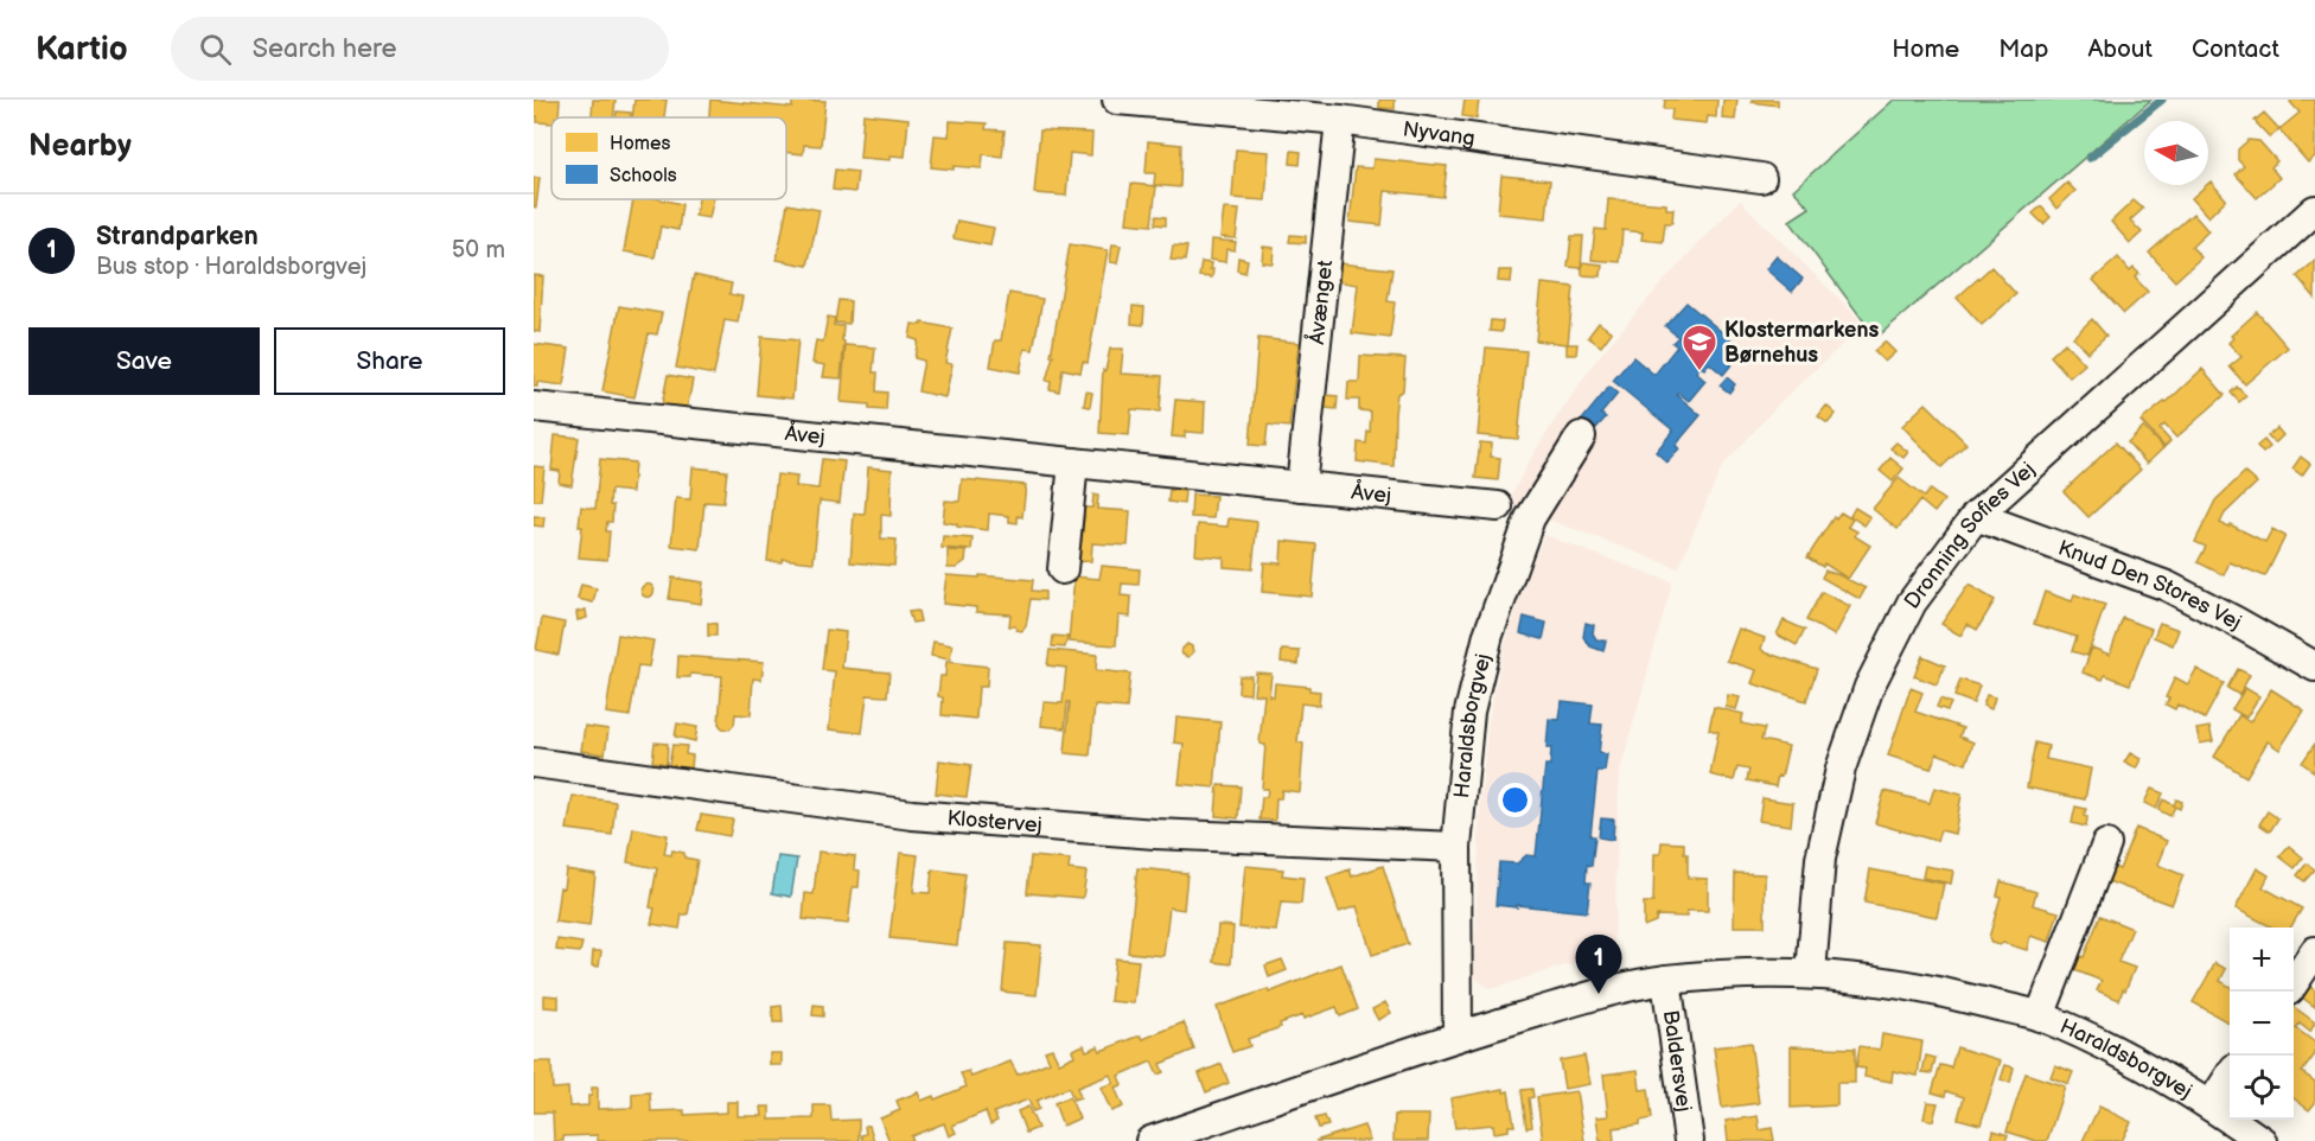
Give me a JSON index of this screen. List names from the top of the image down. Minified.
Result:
{"streets":{"street":["Nyvang","Åvænget","Åvej","Dronning Sofies Vej","Knud Den Stores Vej","Haraldsborgvej","Klostervej","Baldersvej"]},"crossings":[["Nyvang","Åvænget"],["Åvænget","Åvej"],["Dronning Sofies Vej","Knud Den Stores Vej"],["Dronning Sofies Vej","Haraldsborgvej"],["Haraldsborgvej","Klostervej"],["Haraldsborgvej","Baldersvej"]],"places":{"school or university":["Klostermarkens Børnehus"]},"legend":["Homes","Schools"],"north":"left","page":{"header":"Kartio","search":"Search here","nav":["Home","Map","About","Contact"],"heading":"Nearby","list":[{"mark":"1","name":"Strandparken","note":"Bus stop · Haraldsborgvej","value":"50 m"}],"buttons":["Save","Share"],"map_buttons":["+","−"],"pins":"1"}}
